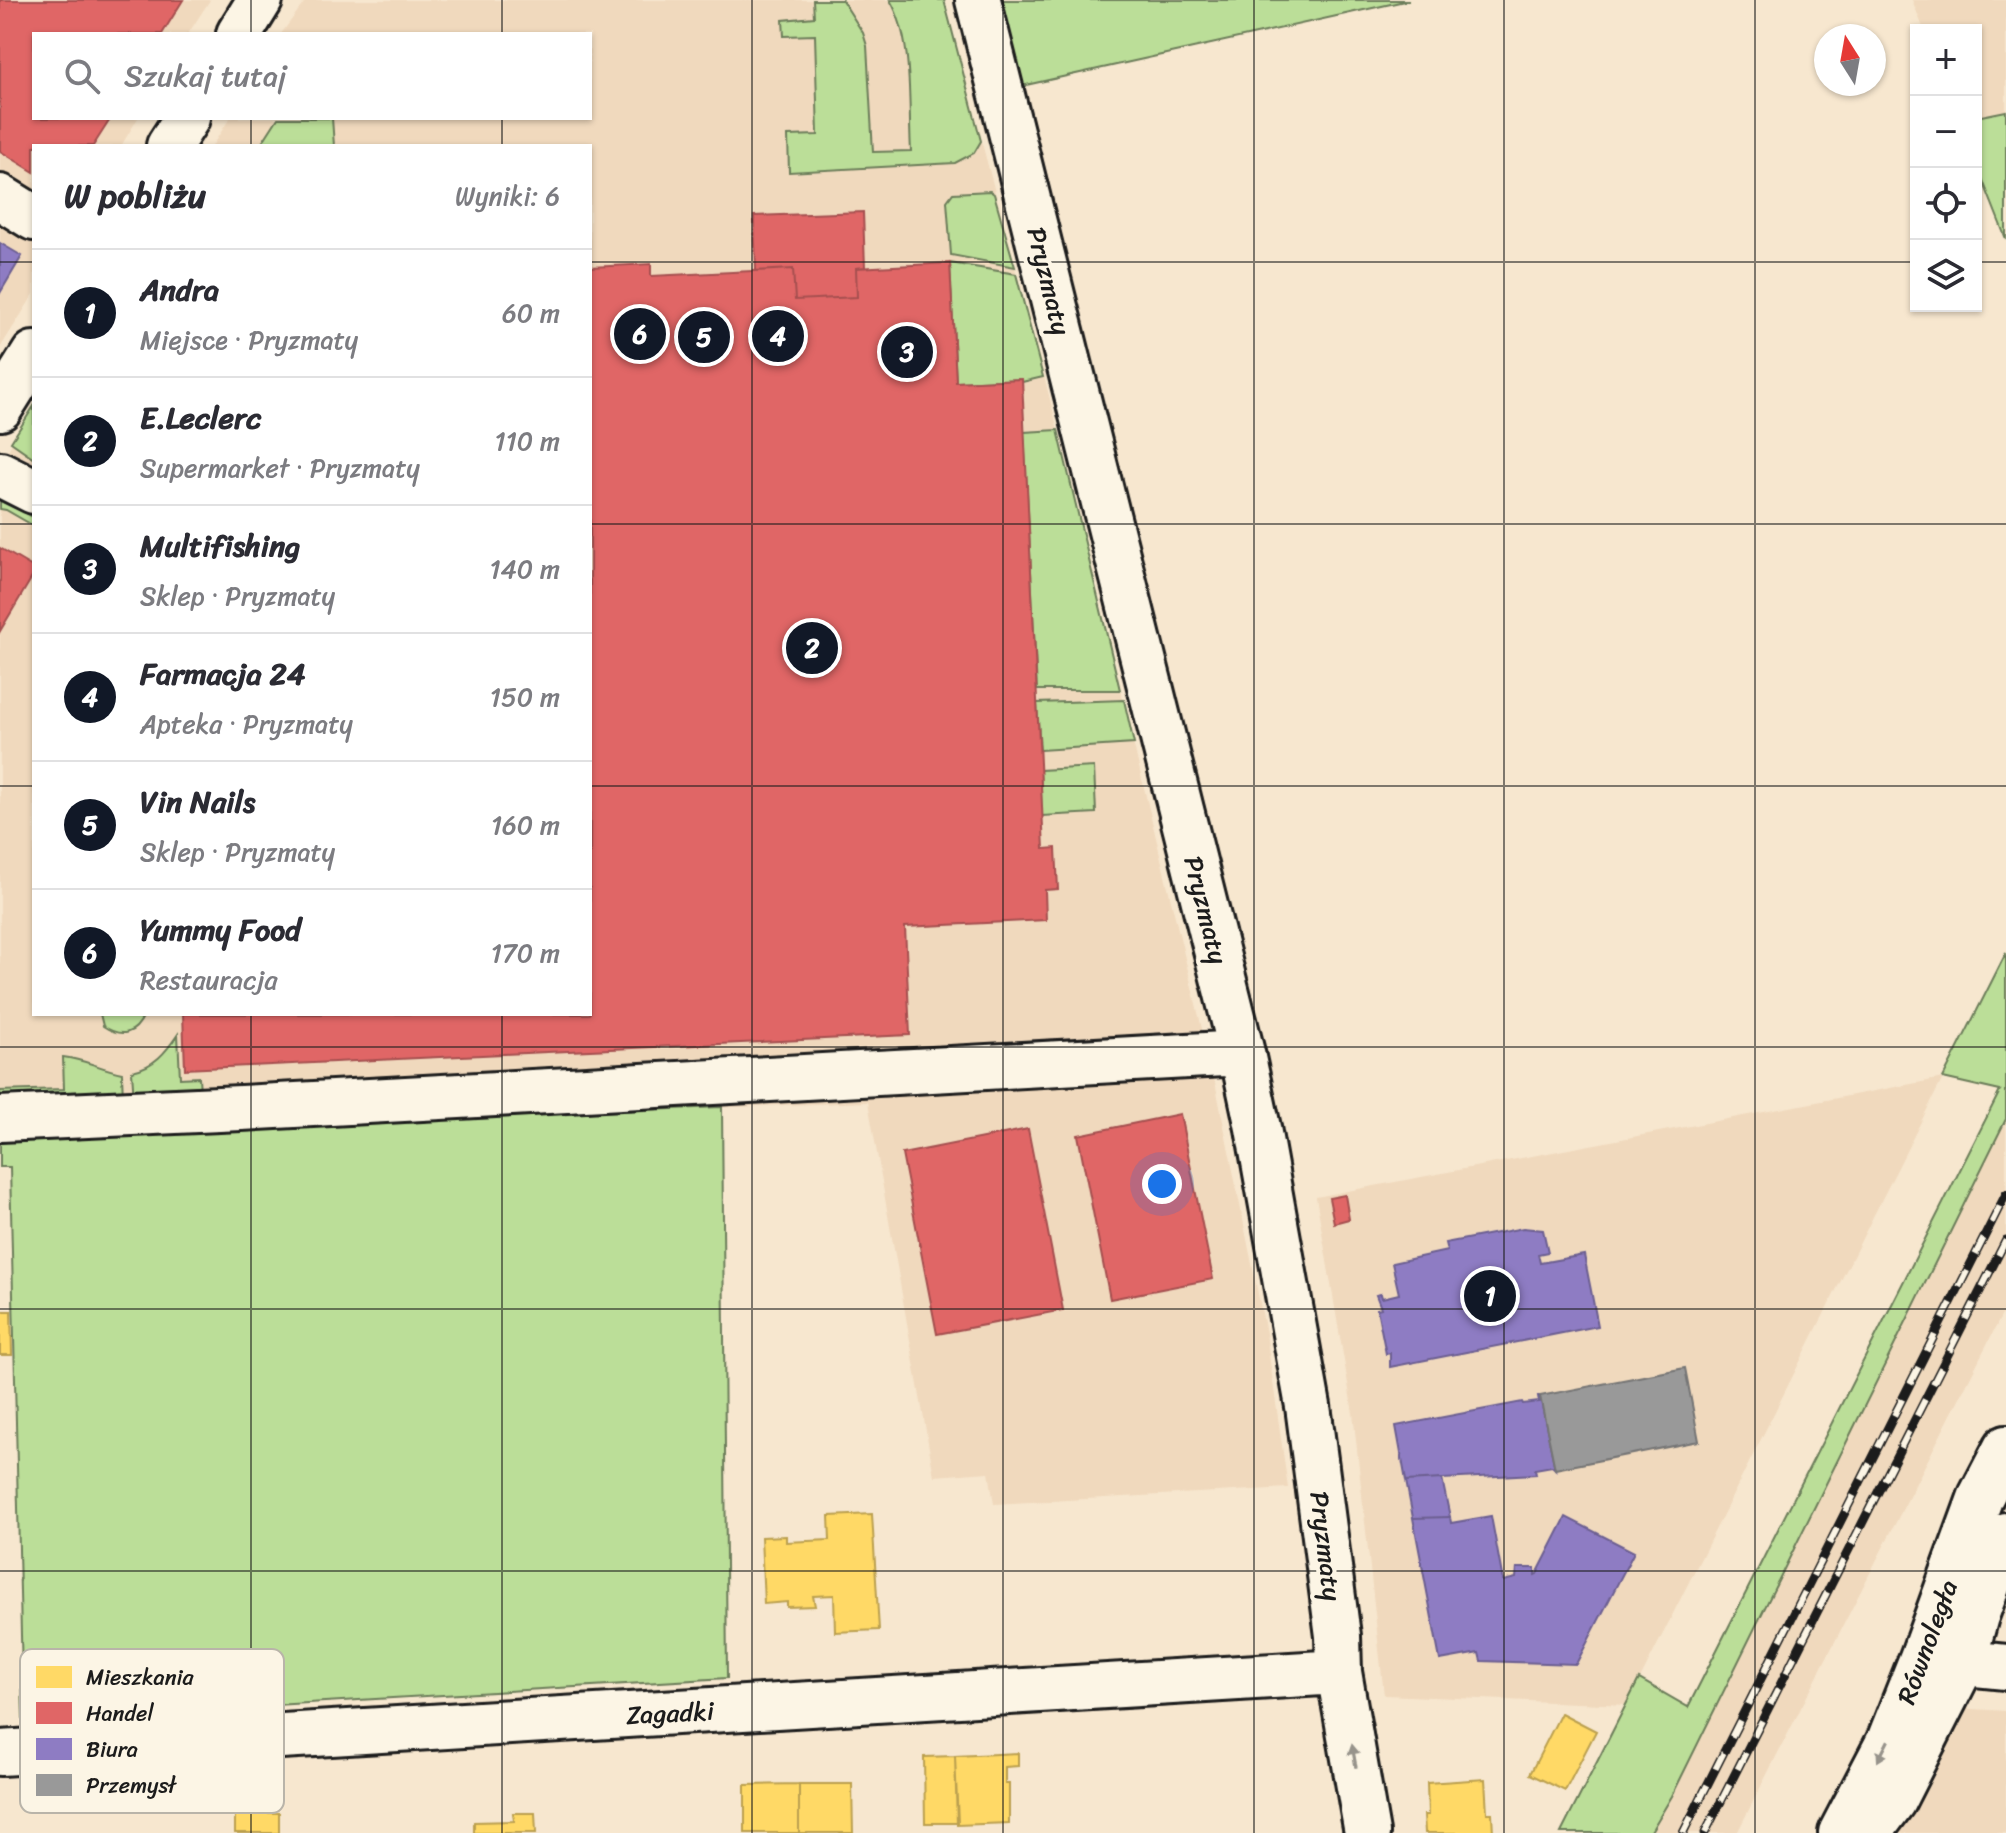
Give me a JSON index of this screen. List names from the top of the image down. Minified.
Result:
{"streets":{"street":["Pryzmaty","Równoległa","Zagadki"]},"crossings":[["Pryzmaty","Zagadki"]],"legend":["Mieszkania","Handel","Biura","Przemysł"],"north":"top","page":{"map_buttons":["+","−"],"search":"Szukaj tutaj","heading":["W pobliżu","Wyniki: 6"],"list":[{"mark":"1","name":"Andra","note":"Miejsce · Pryzmaty","value":"60 m"},{"mark":"2","name":"E.Leclerc","note":"Supermarket · Pryzmaty","value":"110 m"},{"mark":"3","name":"Multifishing","note":"Sklep · Pryzmaty","value":"140 m"},{"mark":"4","name":"Farmacja 24","note":"Apteka · Pryzmaty","value":"150 m"},{"mark":"5","name":"Vin Nails","note":"Sklep · Pryzmaty","value":"160 m"},{"mark":"6","name":"Yummy Food","note":"Restauracja","value":"170 m"}],"pins":["6","4","5","3","2","1"]}}
